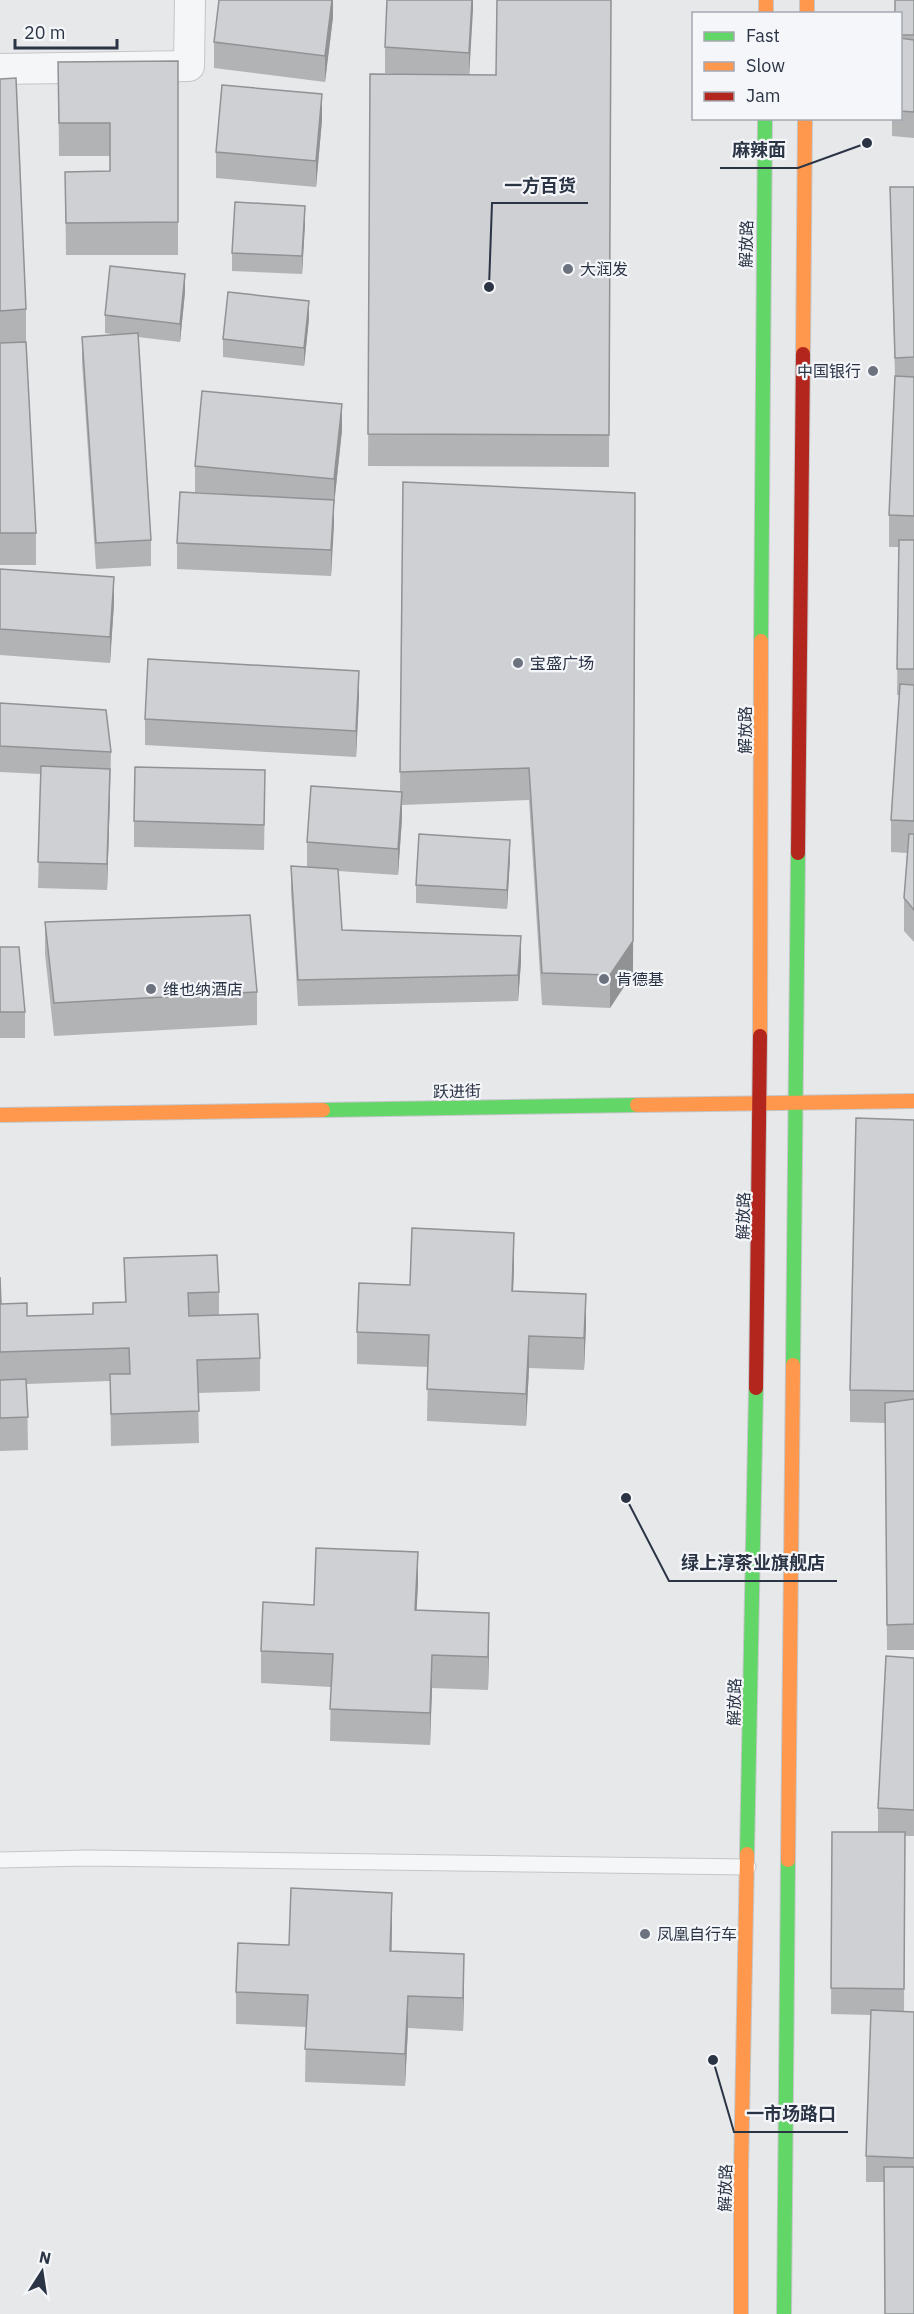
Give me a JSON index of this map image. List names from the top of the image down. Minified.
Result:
{"streets":{"main road":["解放路","跃进街"]},"crossings":[["解放路","跃进街"]],"places":["麻辣面","大润发","一方百货","中国银行","宝盛广场","肯德基","维也纳酒店","绿上淳茶业旗舰店","凤凰自行车","一市场路口"],"legend":["Fast","Slow","Jam"],"scale_bar":"20 m","north":"top"}
